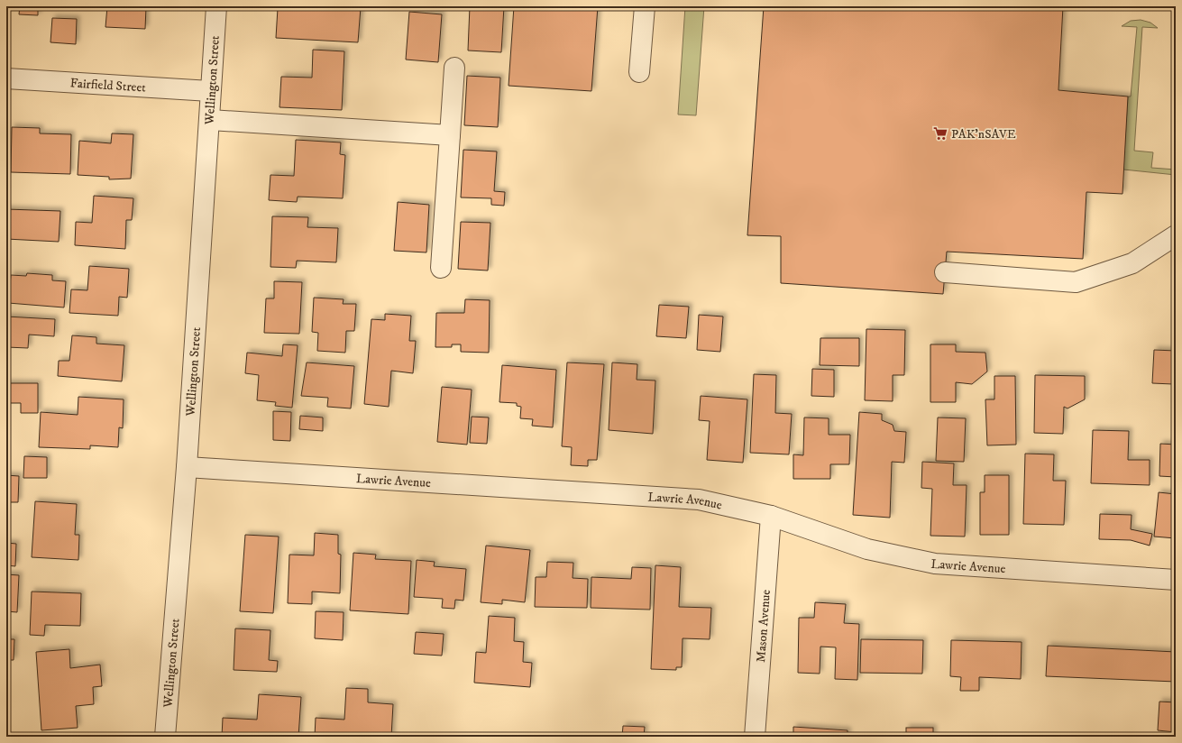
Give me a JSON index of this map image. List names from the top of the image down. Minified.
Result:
{"streets":{"street":["Wellington Street","Fairfield Street","Lawrie Avenue","Mason Avenue"]},"crossings":[["Wellington Street","Fairfield Street"],["Wellington Street","Lawrie Avenue"],["Lawrie Avenue","Mason Avenue"]],"places":{"supermarket":["PAK'nSAVE"]}}
